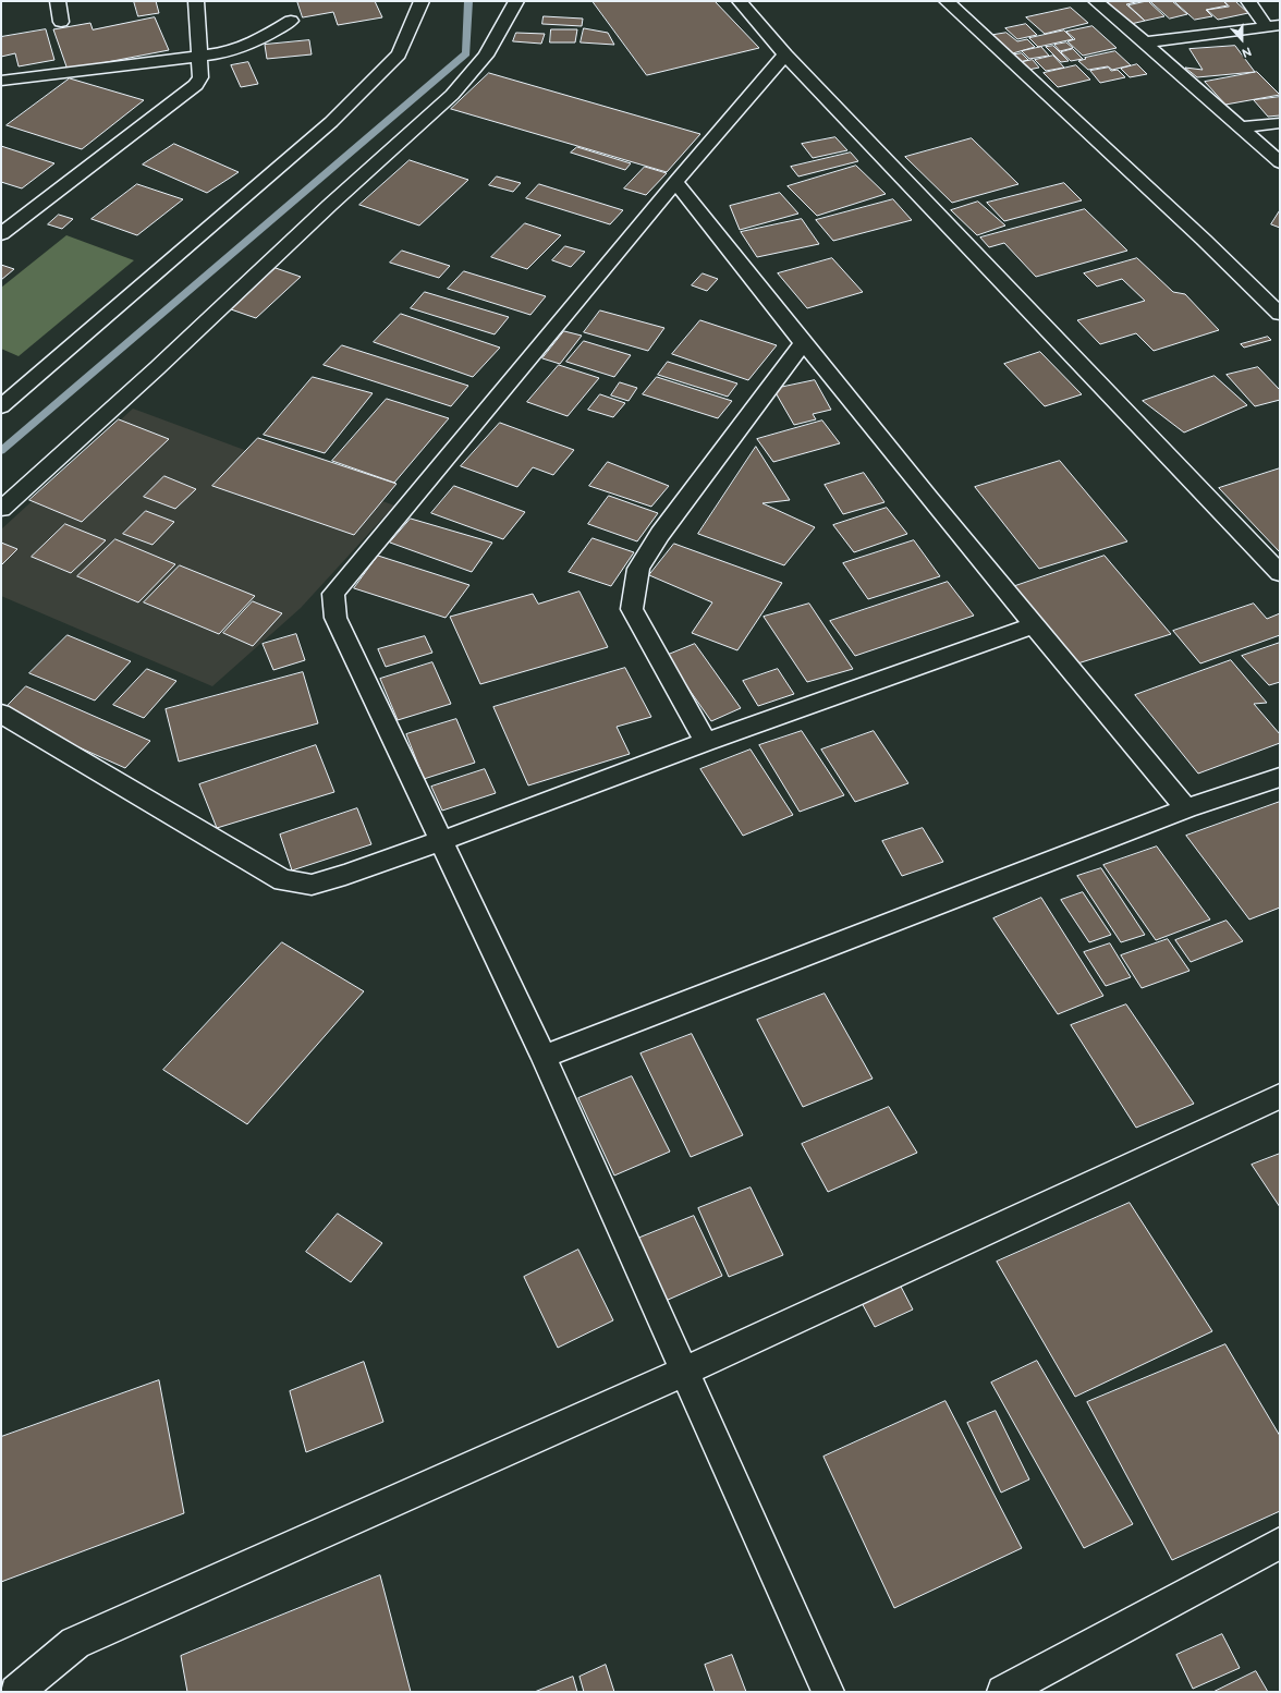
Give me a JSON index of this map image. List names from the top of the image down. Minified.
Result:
{"north":"bottom"}
